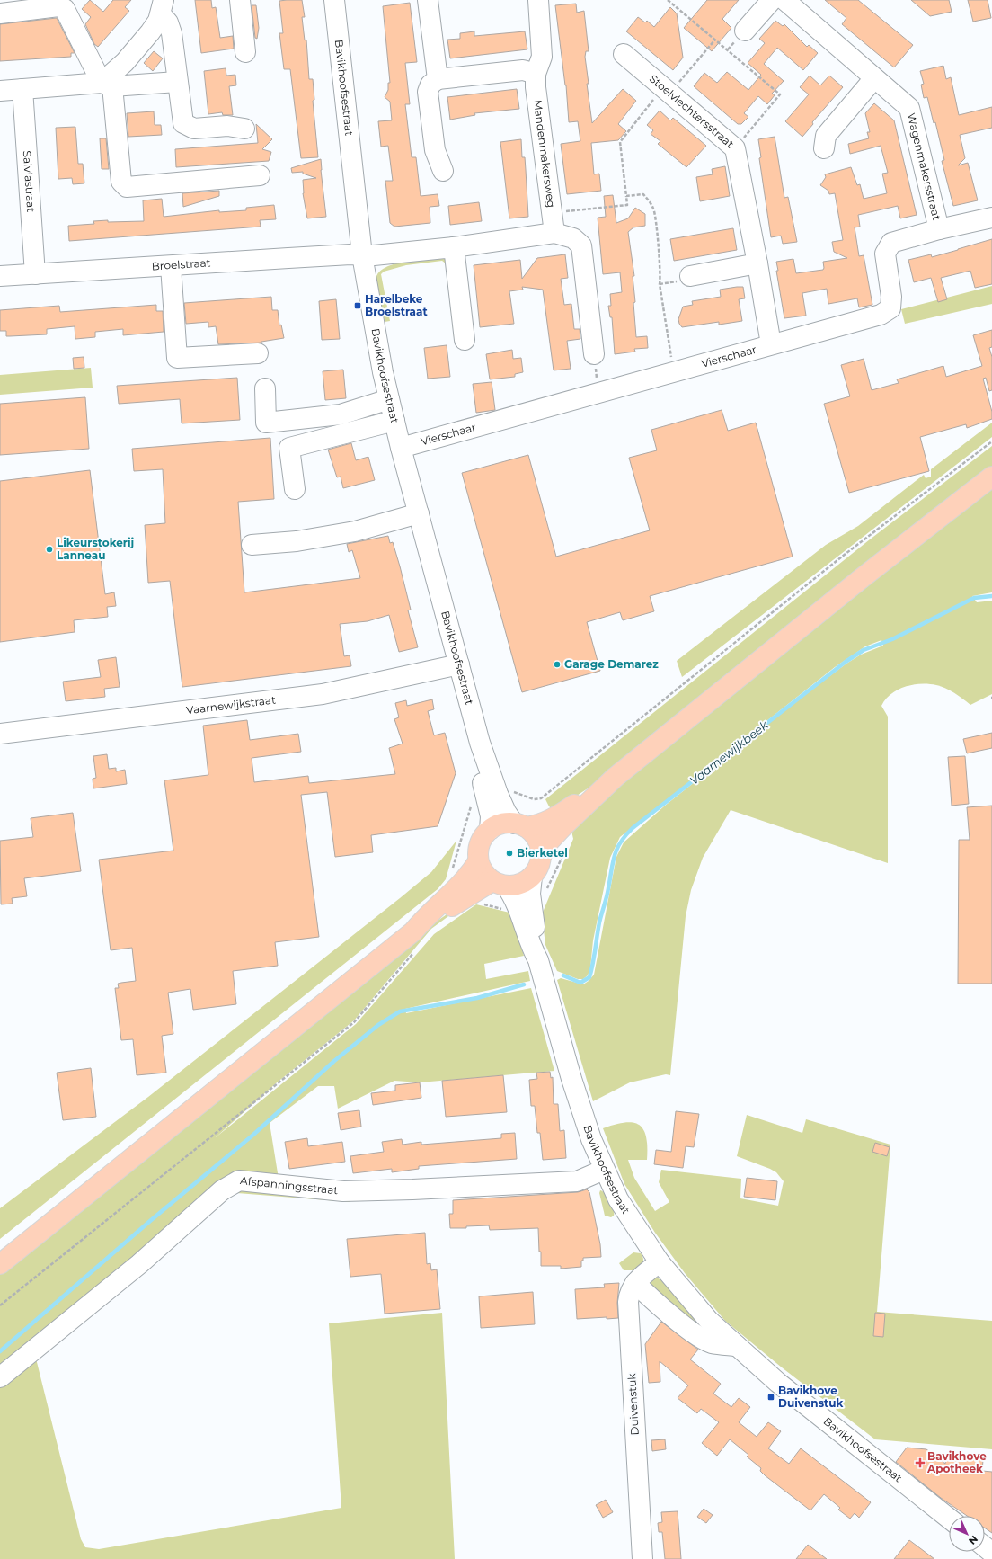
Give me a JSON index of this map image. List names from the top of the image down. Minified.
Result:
{"streets":{"street":["Bavikhoofsestraat","Stoelvlechtersstraat","Mandenmakersweg","Wagenmakersstraat","Salviastraat","Broelstraat","Vierschaar","Vaarnewijkstraat","Afspanningsstraat","Duivenstuk"]},"crossings":[["Bavikhoofsestraat","Broelstraat"],["Bavikhoofsestraat","Vierschaar"],["Bavikhoofsestraat","Vaarnewijkstraat"],["Bavikhoofsestraat","Afspanningsstraat"],["Bavikhoofsestraat","Duivenstuk"],["Stoelvlechtersstraat","Vierschaar"],["Wagenmakersstraat","Vierschaar"],["Salviastraat","Broelstraat"]],"water":["Vaarnewijkbeek"],"places":{"transit":["Harelbeke Broelstraat","Bavikhove Duivenstuk"],"other":["Likeurstokerij Lanneau","Garage Demarez","Bierketel"],"health":["Bavikhove Apotheek"]},"north":"bottom right"}
